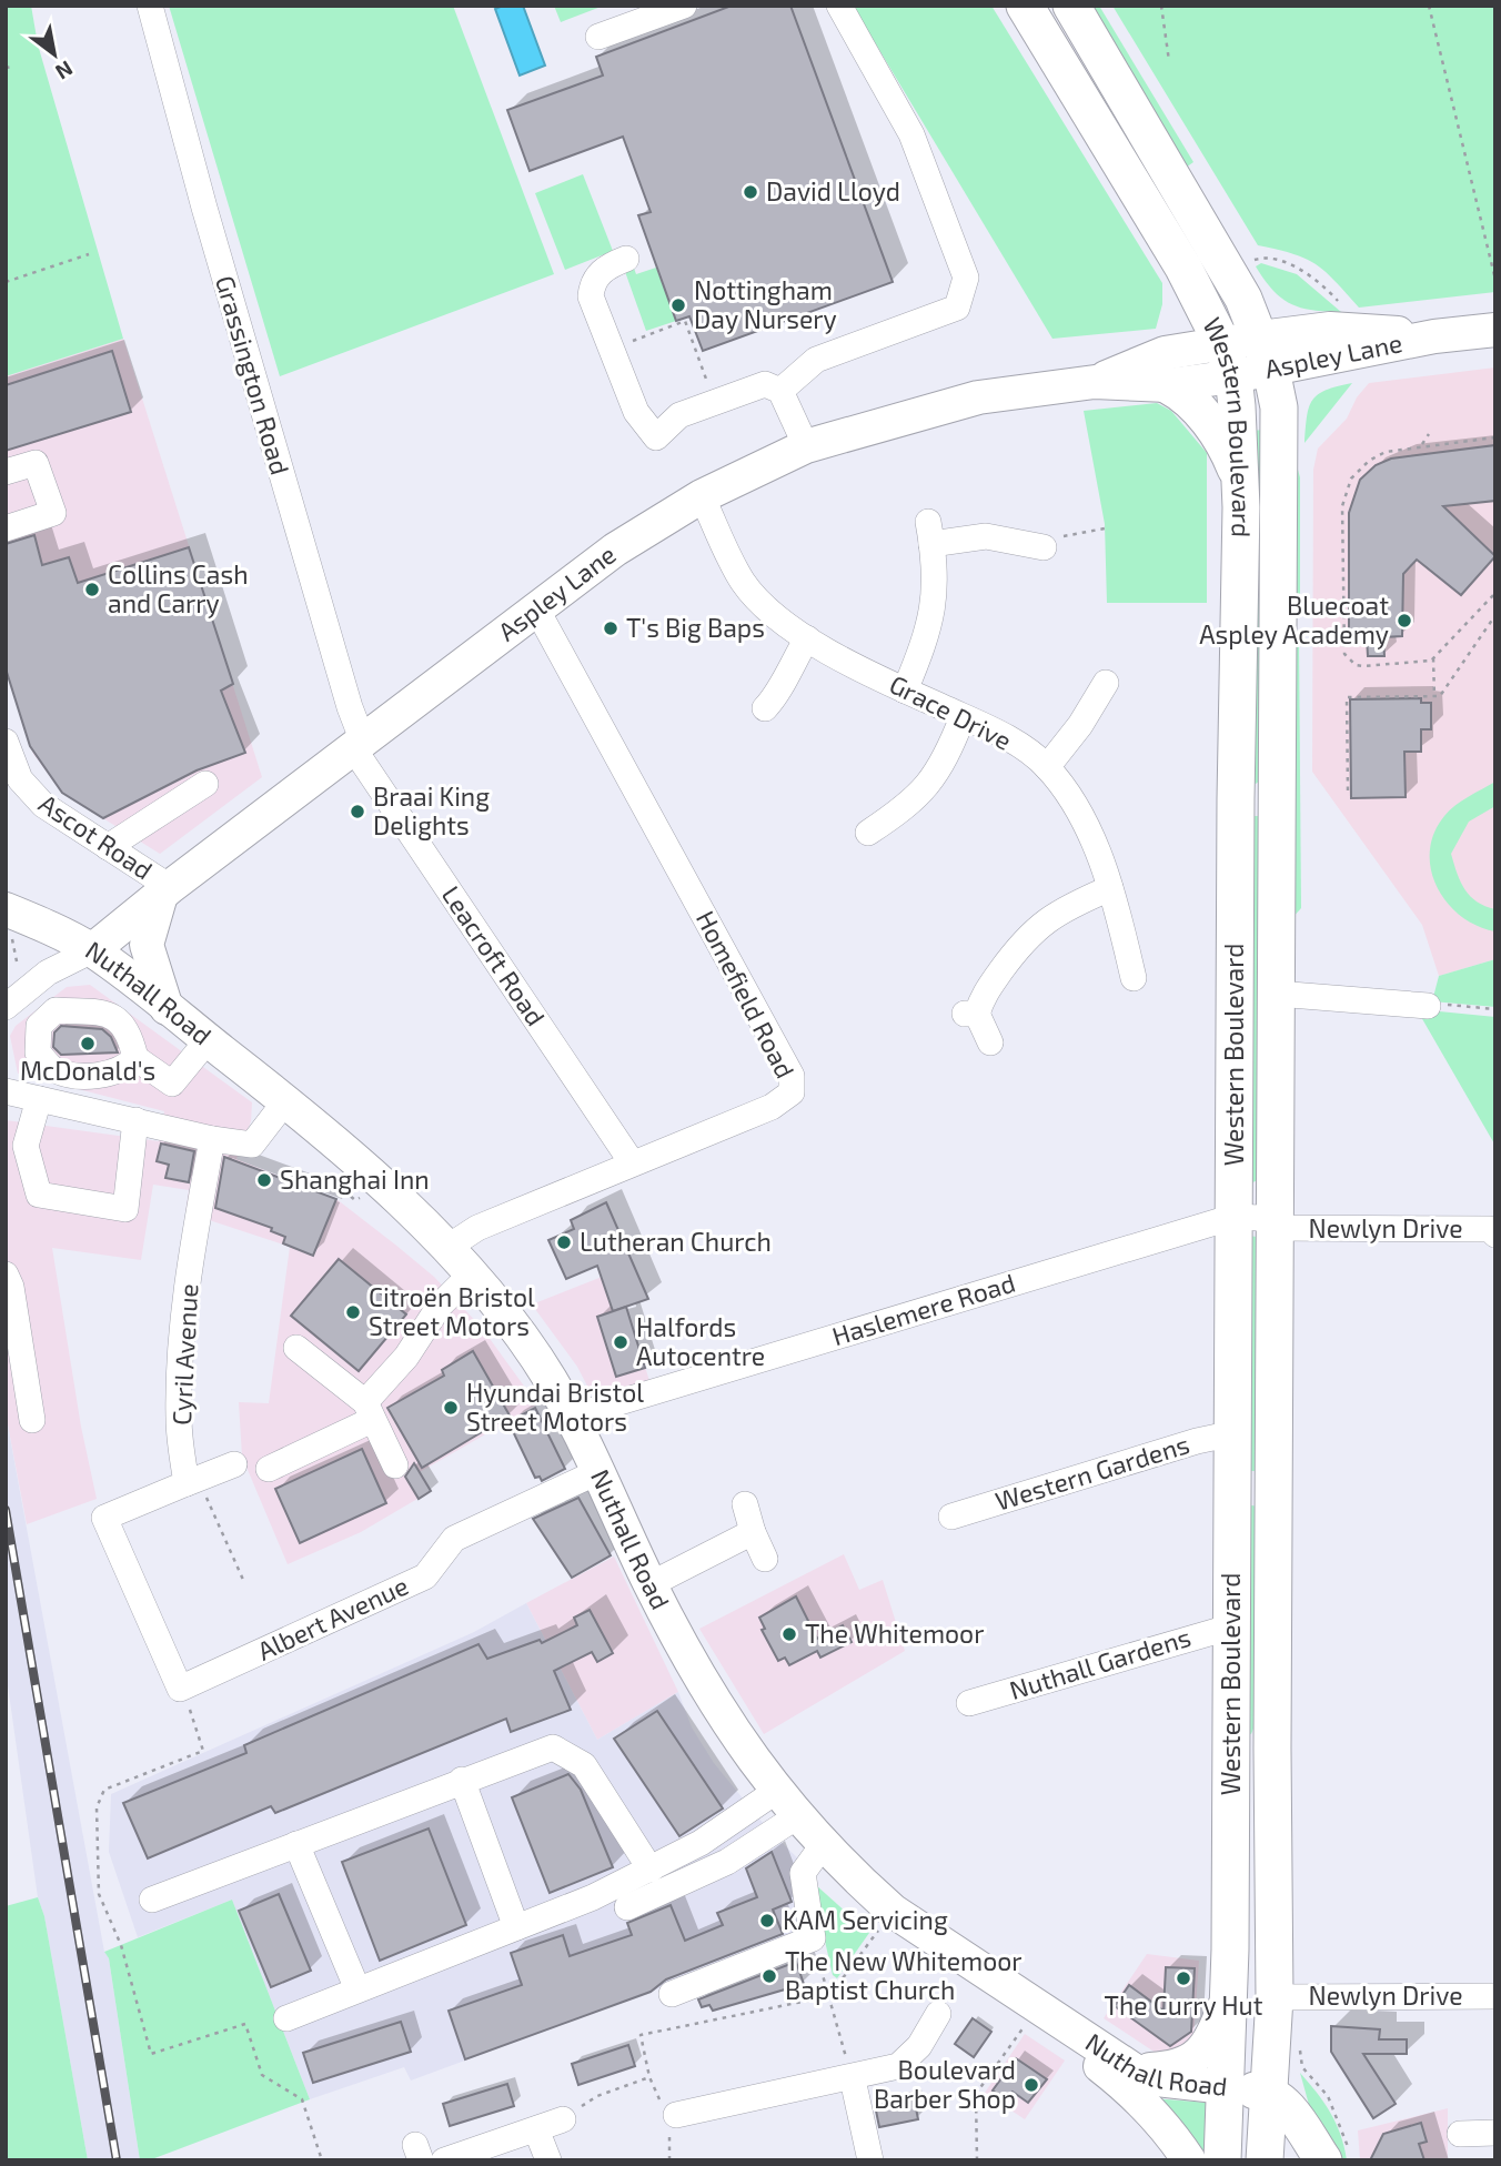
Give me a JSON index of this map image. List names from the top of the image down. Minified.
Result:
{"streets":{"highway":["Western Boulevard","Nuthall Road"],"main road":["Aspley Lane"],"street":["Grassington Road","Grace Drive","Ascot Road","Leacroft Road","Homefield Road","Newlyn Drive","Haslemere Road","Cyril Avenue","Western Gardens","Albert Avenue","Nuthall Gardens"]},"crossings":[["Aspley Lane","Grassington Road"],["Aspley Lane","Western Boulevard"],["Aspley Lane","Grace Drive"],["Aspley Lane","Ascot Road"],["Aspley Lane","Leacroft Road"],["Aspley Lane","Homefield Road"],["Aspley Lane","Nuthall Road"],["Grassington Road","Leacroft Road"],["Western Boulevard","Nuthall Road"],["Western Boulevard","Newlyn Drive"],["Western Boulevard","Haslemere Road"],["Western Boulevard","Western Gardens"],["Western Boulevard","Nuthall Gardens"],["Leacroft Road","Homefield Road"],["Homefield Road","Nuthall Road"],["Nuthall Road","Haslemere Road"],["Nuthall Road","Albert Avenue"],["Newlyn Drive","Haslemere Road"]],"places":["David Lloyd","Nottingham Day Nursery","Collins Cash and Carry","Bluecoat Aspley Academy","T's Big Baps","Braai King Delights","McDonald's","Shanghai Inn","Lutheran Church","Citroën Bristol Street Motors","Halfords Autocentre","Hyundai Bristol Street Motors","The Whitemoor","KAM Servicing","The New Whitemoor Baptist Church","The Curry Hut","Boulevard Barber Shop"],"north":"bottom right"}
